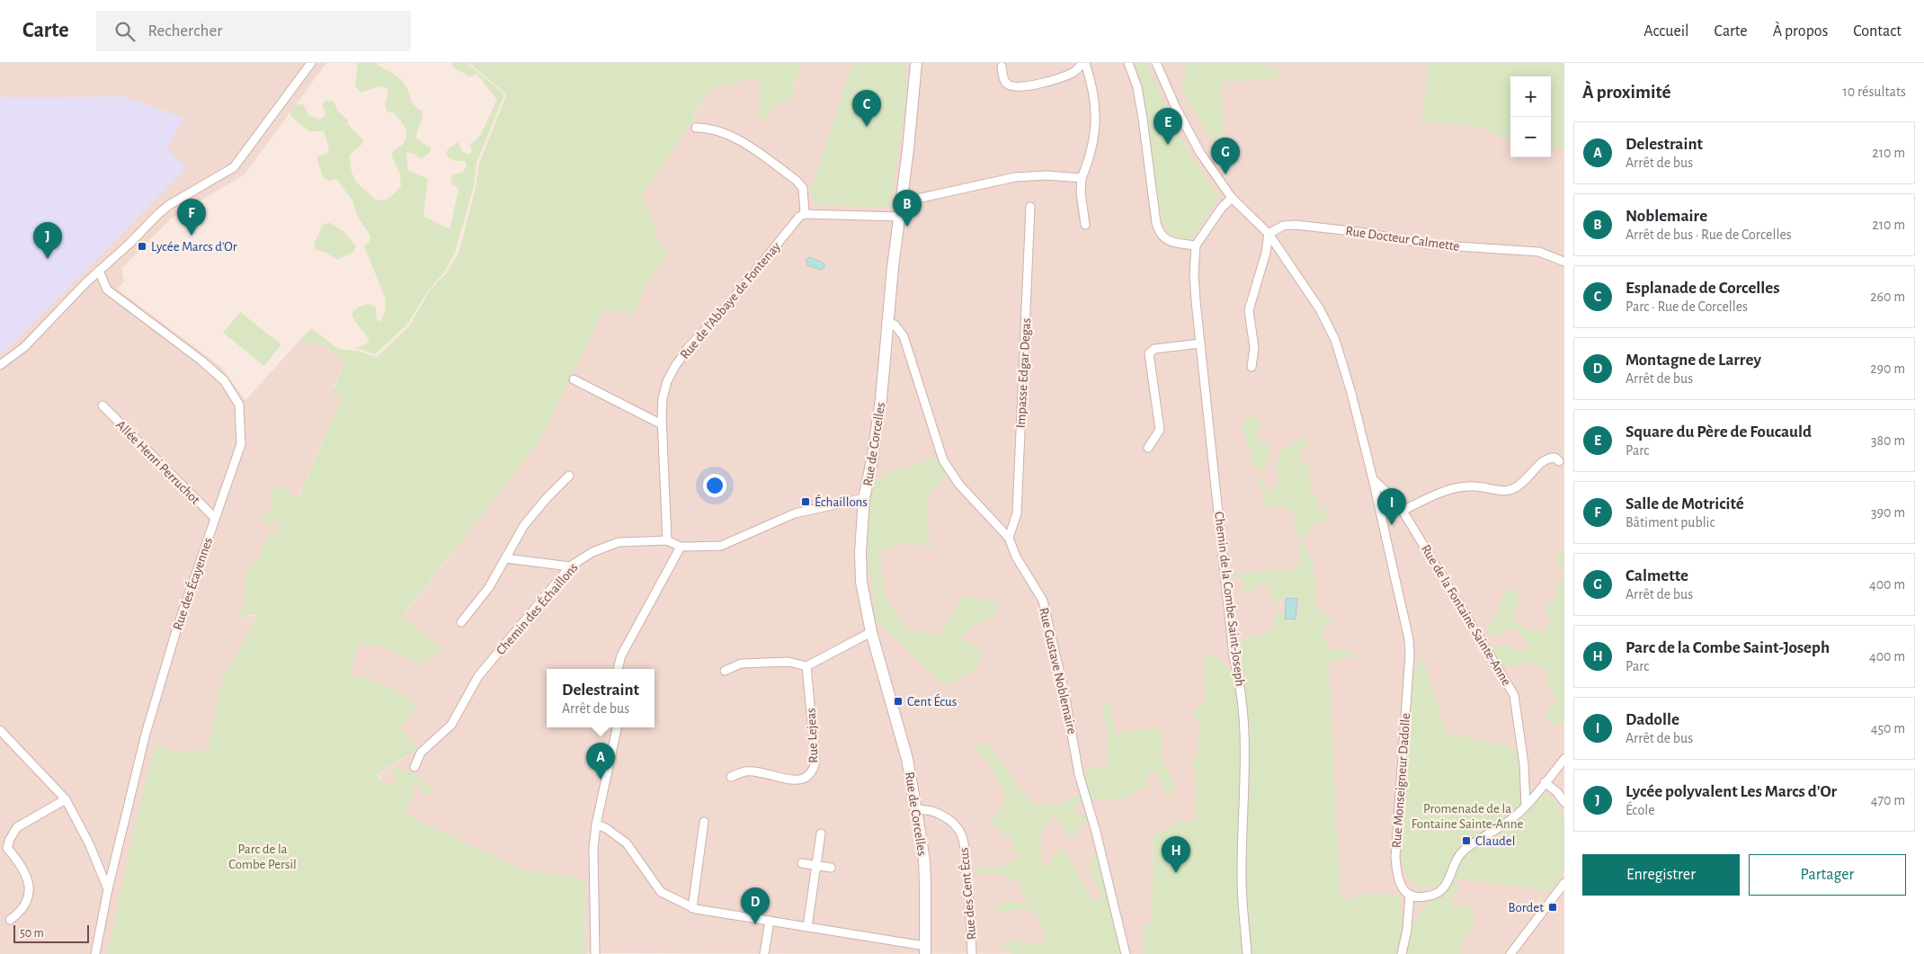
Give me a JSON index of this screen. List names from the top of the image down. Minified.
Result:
{"streets":{"main road":["Rue de Corcelles"],"street":["Rue Docteur Calmette","Rue de l'Abbaye de Fontenay","Impasse Edgar Degas","Allée Henri Perruchot","Rue des Écayennes","Chemin de la Combe Saint-Joseph","Chemin des Échaillons","Rue de la Fontaine Sainte-Anne","Rue Gustave Noblemaire","Rue Lejeas","Rue Monseigneur Dadolle","Rue des Cent Écus"]},"crossings":[["Rue de l'Abbaye de Fontenay","Chemin des Échaillons"],["Impasse Edgar Degas","Rue Gustave Noblemaire"],["Rue de Corcelles","Chemin des Échaillons"],["Rue de Corcelles","Rue Gustave Noblemaire"],["Rue de Corcelles","Rue des Cent Écus"],["Allée Henri Perruchot","Rue des Écayennes"],["Rue de la Fontaine Sainte-Anne","Rue Monseigneur Dadolle"]],"parks":["Promenade de la Fontaine Sainte-Anne","Parc de la Combe Persil"],"places":{"transit":["Lycée Marcs d'Or","Échaillons","Cent Écus","Claudel","Bordet"]},"scale_bar":"50 m","page":{"header":"Carte","search":"Rechercher","nav":["Accueil","Carte","À propos","Contact"],"heading":["À proximité","10 résultats"],"map_buttons":["+","−"],"pins":["C","E","G","B","F","J","I","A","H","D"],"list":[{"mark":"A","name":"Delestraint","note":"Arrêt de bus","value":"210 m"},{"mark":"B","name":"Noblemaire","note":"Arrêt de bus · Rue de Corcelles","value":"210 m"},{"mark":"C","name":"Esplanade de Corcelles","note":"Parc · Rue de Corcelles","value":"260 m"},{"mark":"D","name":"Montagne de Larrey","note":"Arrêt de bus","value":"290 m"},{"mark":"E","name":"Square du Père de Foucauld","note":"Parc","value":"380 m"},{"mark":"F","name":"Salle de Motricité","note":"Bâtiment public","value":"390 m"},{"mark":"G","name":"Calmette","note":"Arrêt de bus","value":"400 m"},{"mark":"H","name":"Parc de la Combe Saint-Joseph","note":"Parc","value":"400 m"},{"mark":"I","name":"Dadolle","note":"Arrêt de bus","value":"450 m"},{"mark":"J","name":"Lycée polyvalent Les Marcs d'Or","note":"École","value":"470 m"}],"popup":["Delestraint","Arrêt de bus"],"buttons":["Enregistrer","Partager"],"scale":"50 m"}}
